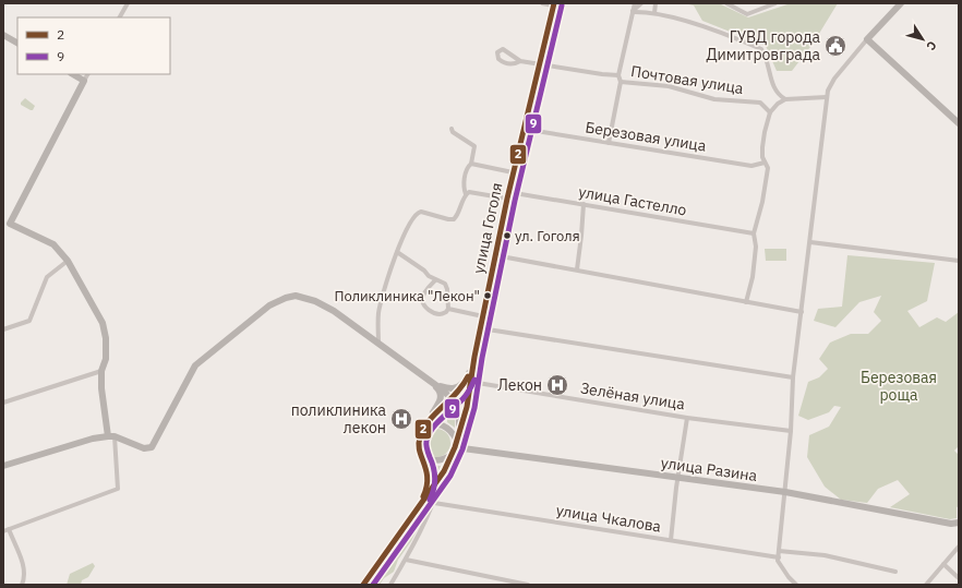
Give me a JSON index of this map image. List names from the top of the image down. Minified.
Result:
{"streets":{"street":["Почтовая улица","Березовая улица","улица Гастелло","улица Гоголя","Зелёная улица","улица Разина","улица Чкалова"]},"crossings":[["Березовая улица","улица Гоголя"],["улица Гастелло","улица Гоголя"],["улица Гоголя","Зелёная улица"]],"parks":["Березовая роща"],"places":{"public building":["ГУВД города Димитровграда"],"other":["ул. Гоголя","Поликлиника \"Лекон\""],"hospital":["Лекон","поликлиника лекон"]},"lines":["transit line 2","transit line 9"],"legend":["2","9"],"north":"bottom right"}
